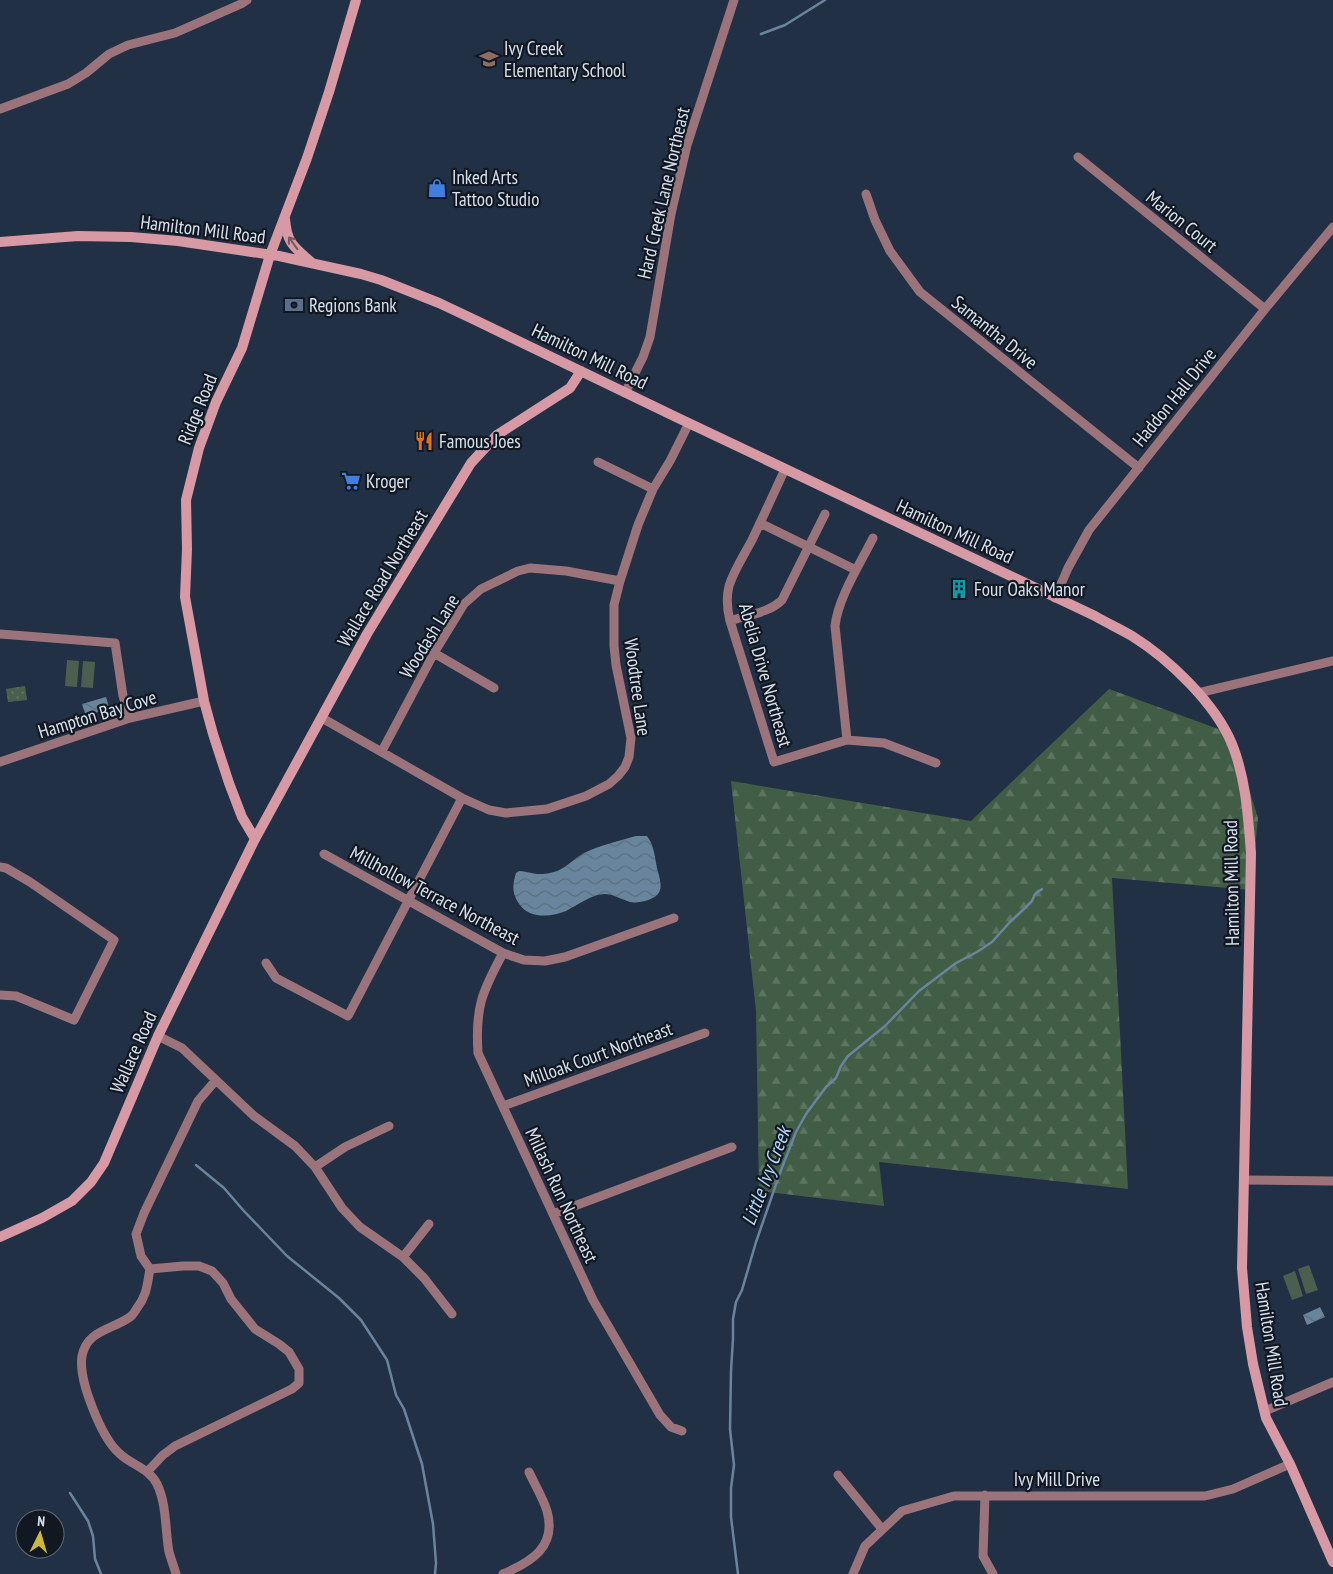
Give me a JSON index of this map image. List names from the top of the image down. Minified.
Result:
{"streets":{"main road":["Hamilton Mill Road","Ridge Road","Wallace Road Northeast","Wallace Road"],"street":["Hard Creek Lane Northeast","Marion Court","Samantha Drive","Haddon Hall Drive","Woodash Lane","Abelia Drive Northeast","Woodtree Lane","Hampton Bay Cove","Millhollow Terrace Northeast","Milloak Court Northeast","Millash Run Northeast","Ivy Mill Drive"]},"crossings":[["Hard Creek Lane Northeast","Hamilton Mill Road"],["Marion Court","Haddon Hall Drive"],["Hamilton Mill Road","Haddon Hall Drive"],["Hamilton Mill Road","Ridge Road"],["Hamilton Mill Road","Wallace Road Northeast"],["Hamilton Mill Road","Abelia Drive Northeast"],["Hamilton Mill Road","Woodtree Lane"],["Hamilton Mill Road","Ivy Mill Drive"],["Samantha Drive","Haddon Hall Drive"],["Ridge Road","Wallace Road Northeast"],["Ridge Road","Hampton Bay Cove"],["Ridge Road","Wallace Road"],["Wallace Road Northeast","Woodtree Lane"],["Wallace Road Northeast","Wallace Road"],["Woodash Lane","Woodtree Lane"],["Millhollow Terrace Northeast","Millash Run Northeast"],["Milloak Court Northeast","Millash Run Northeast"]],"water":["Little Ivy Creek"],"places":{"school or university":["Ivy Creek Elementary School"],"shop":["Inked Arts Tattoo Studio"],"bank":["Regions Bank"],"restaurant":["Famous Joes"],"supermarket":["Kroger"],"building":["Four Oaks Manor"]},"north":"top"}
